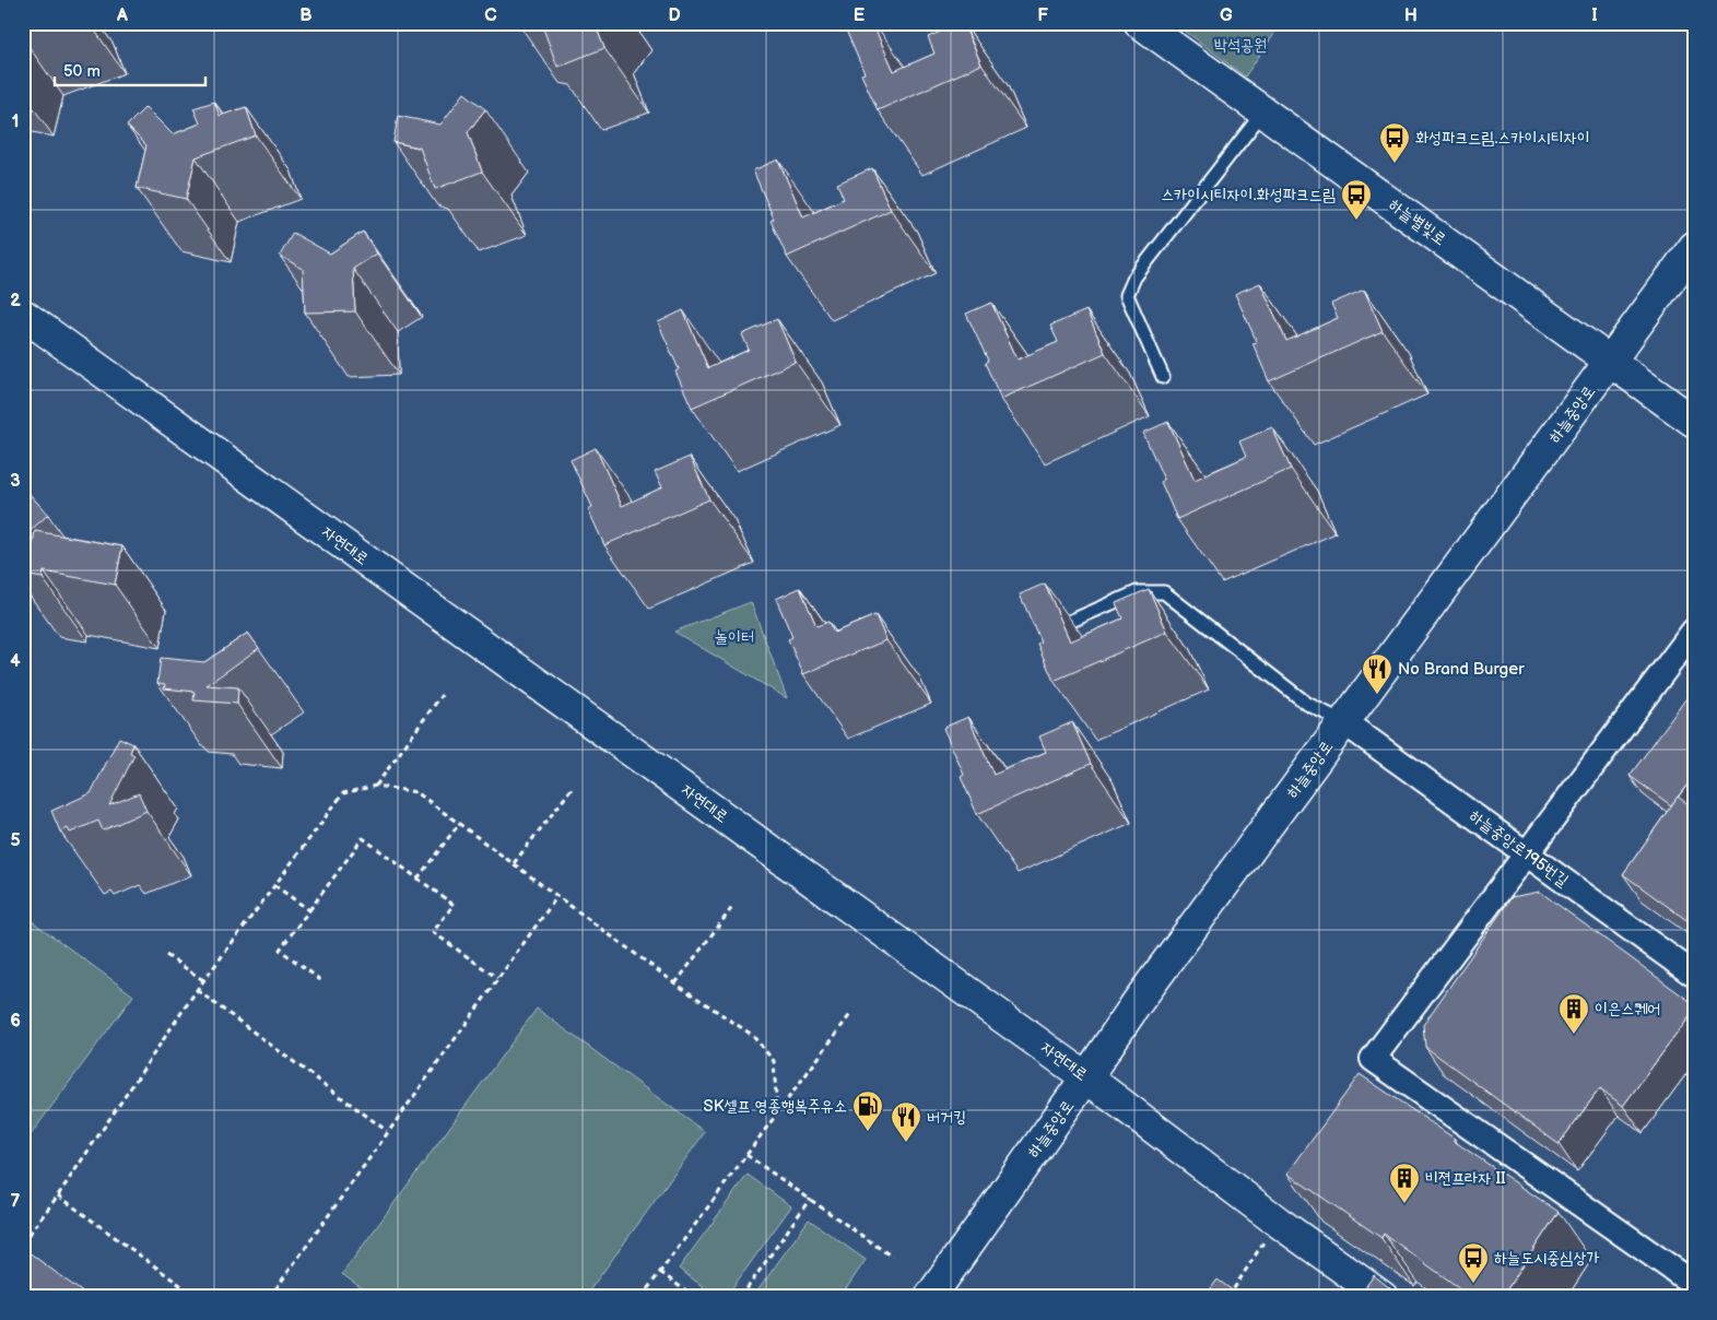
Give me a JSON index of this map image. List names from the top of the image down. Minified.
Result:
{"streets":{"street":["하늘별빛로","하늘중앙로","자연대로","하늘중앙로195번길"]},"crossings":[["하늘별빛로","하늘중앙로"],["하늘중앙로","자연대로"],["하늘중앙로","하늘중앙로195번길"]],"parks":["박석공원","놀이터"],"places":{"bus stop":["화성파크드림.스카이시티자이","스카이시티자이.화성파크드림","하늘도시중심상가"],"restaurant":["No Brand Burger","버거킹"],"building":["이은스퀘어","비젼프라자 II"],"fuel station":["SK셀프 영종행복주유소"]},"scale_bar":"50 m","grid":{"columns":["A","B","C","D","E","F","G","H","I"],"rows":["1","2","3","4","5","6","7"]}}
